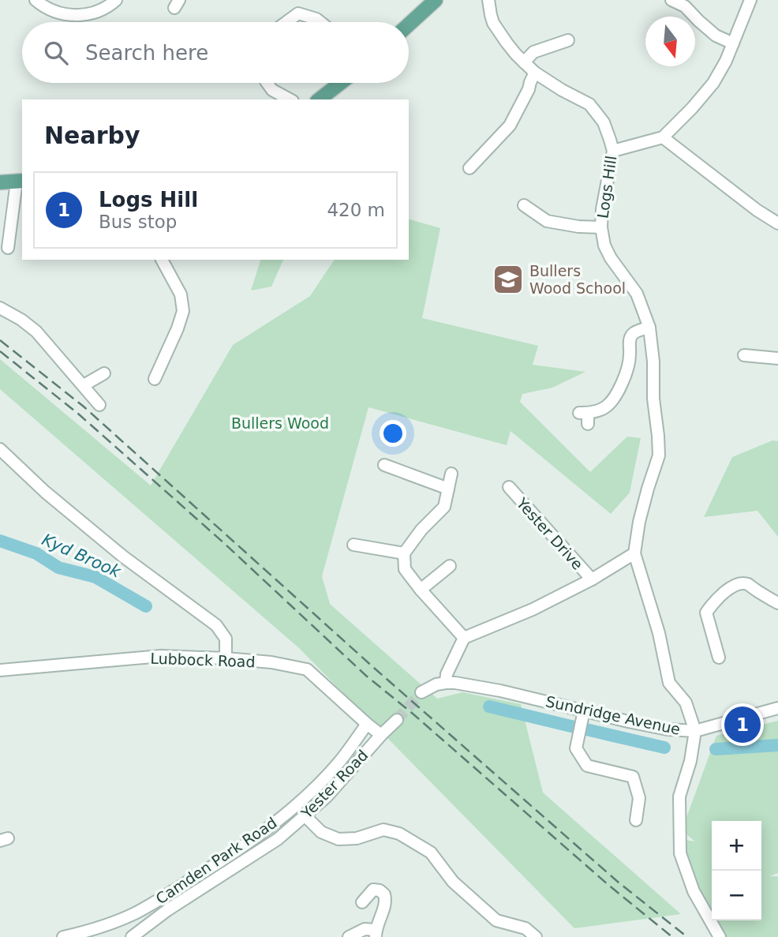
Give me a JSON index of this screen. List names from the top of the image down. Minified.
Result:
{"streets":{"street":["Logs Hill","Yester Drive","Lubbock Road","Sundridge Avenue","Yester Road","Camden Park Road"]},"crossings":[["Logs Hill","Sundridge Avenue"],["Lubbock Road","Yester Road"],["Lubbock Road","Camden Park Road"]],"water":["Kyd Brook"],"parks":["Bullers Wood"],"places":{"school or university":["Bullers Wood School"]},"north":"bottom","page":{"search":"Search here","heading":"Nearby","list":[{"mark":"1","name":"Logs Hill","note":"Bus stop","value":"420 m"}],"pins":"1","map_buttons":["+","−"]}}
